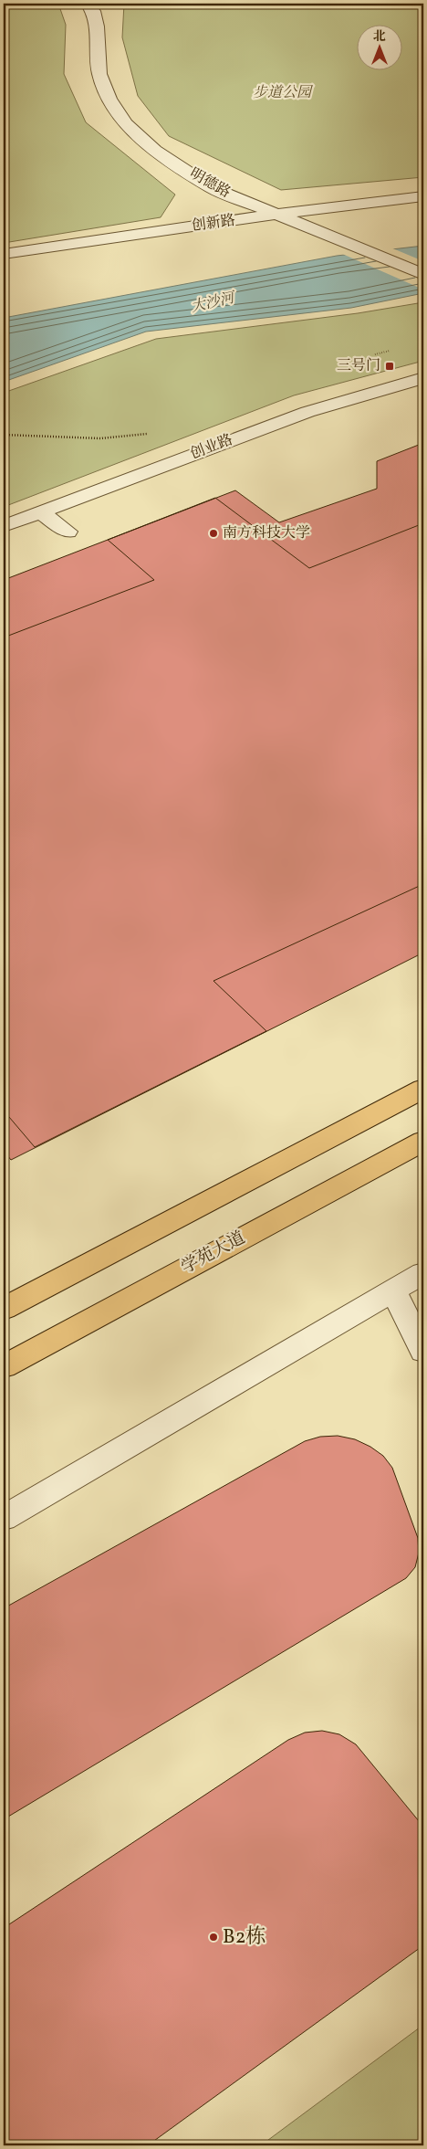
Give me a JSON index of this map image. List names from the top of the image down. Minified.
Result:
{"streets":{"main road":["学苑大道"],"street":["明德路","创新路","创业路"]},"crossings":[["明德路","创新路"]],"water":["大沙河"],"parks":["步道公园"],"places":{"transit":["三号门"],"other":["南方科技大学","B2栋"]},"north":"top"}
